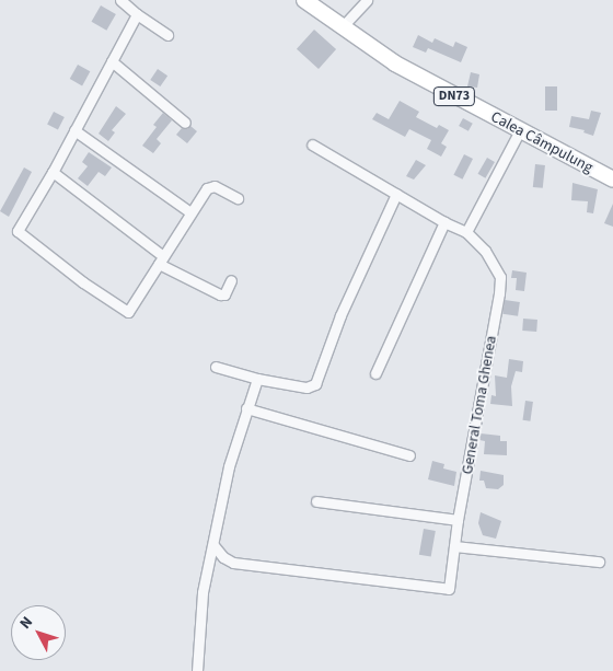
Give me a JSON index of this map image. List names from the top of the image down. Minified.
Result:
{"streets":{"highway":["DN73","Calea Câmpulung"],"street":["General Toma Ghenea"]},"north":"top left"}
